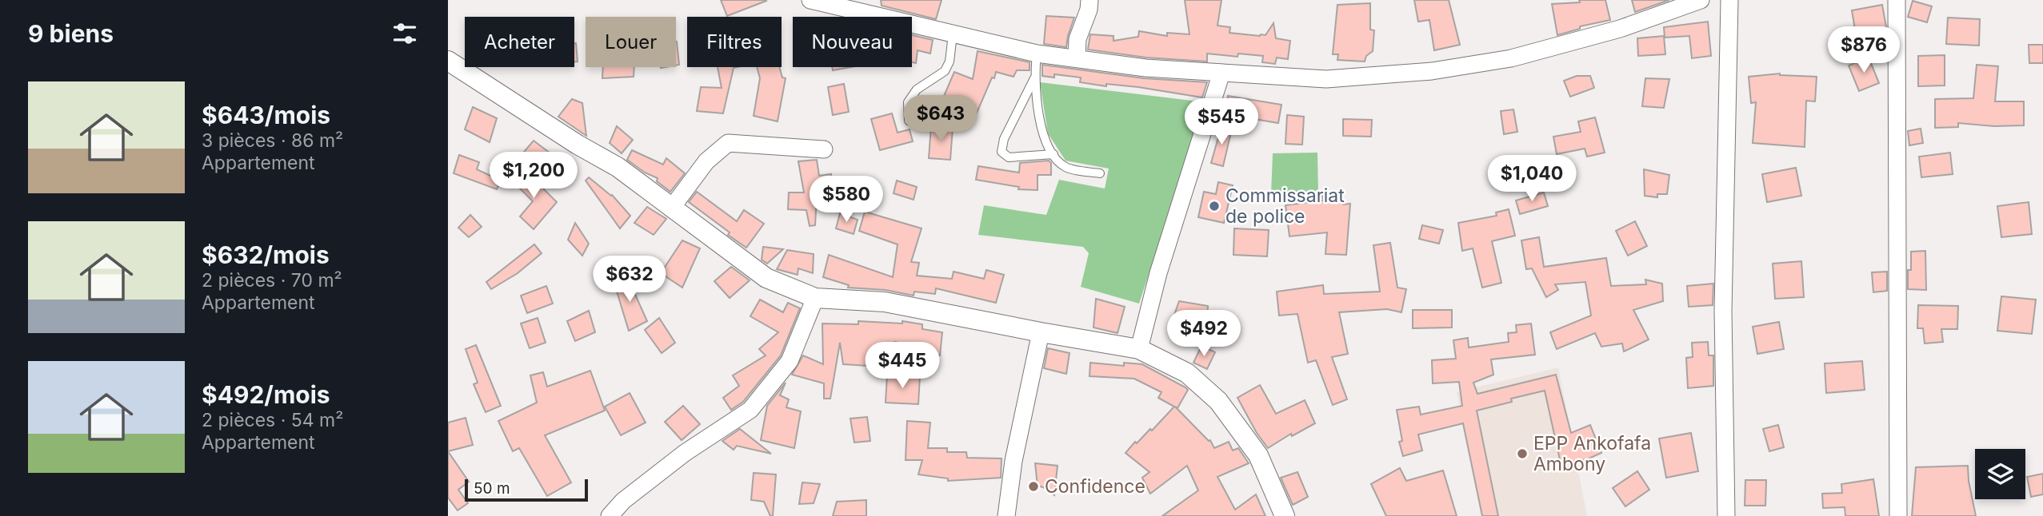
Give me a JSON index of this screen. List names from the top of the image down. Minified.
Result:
{"places":["Commissariat de police","EPP Ankofafa Ambony","Confidence"],"scale_bar":"50 m","page":{"heading":"9 biens","chip":["Acheter","Louer","Filtres","Nouveau"],"price":["$876","$643","$545","$1,200","$1,040","$580","$632","$492","$445"],"list":[{"name":"$643/mois","note":"3 pièces · 86 m² · Appartement"},{"name":"$632/mois","note":"2 pièces · 70 m² · Appartement"},{"name":"$492/mois","note":"2 pièces · 54 m² · Appartement"}],"scale":"50 m"}}
